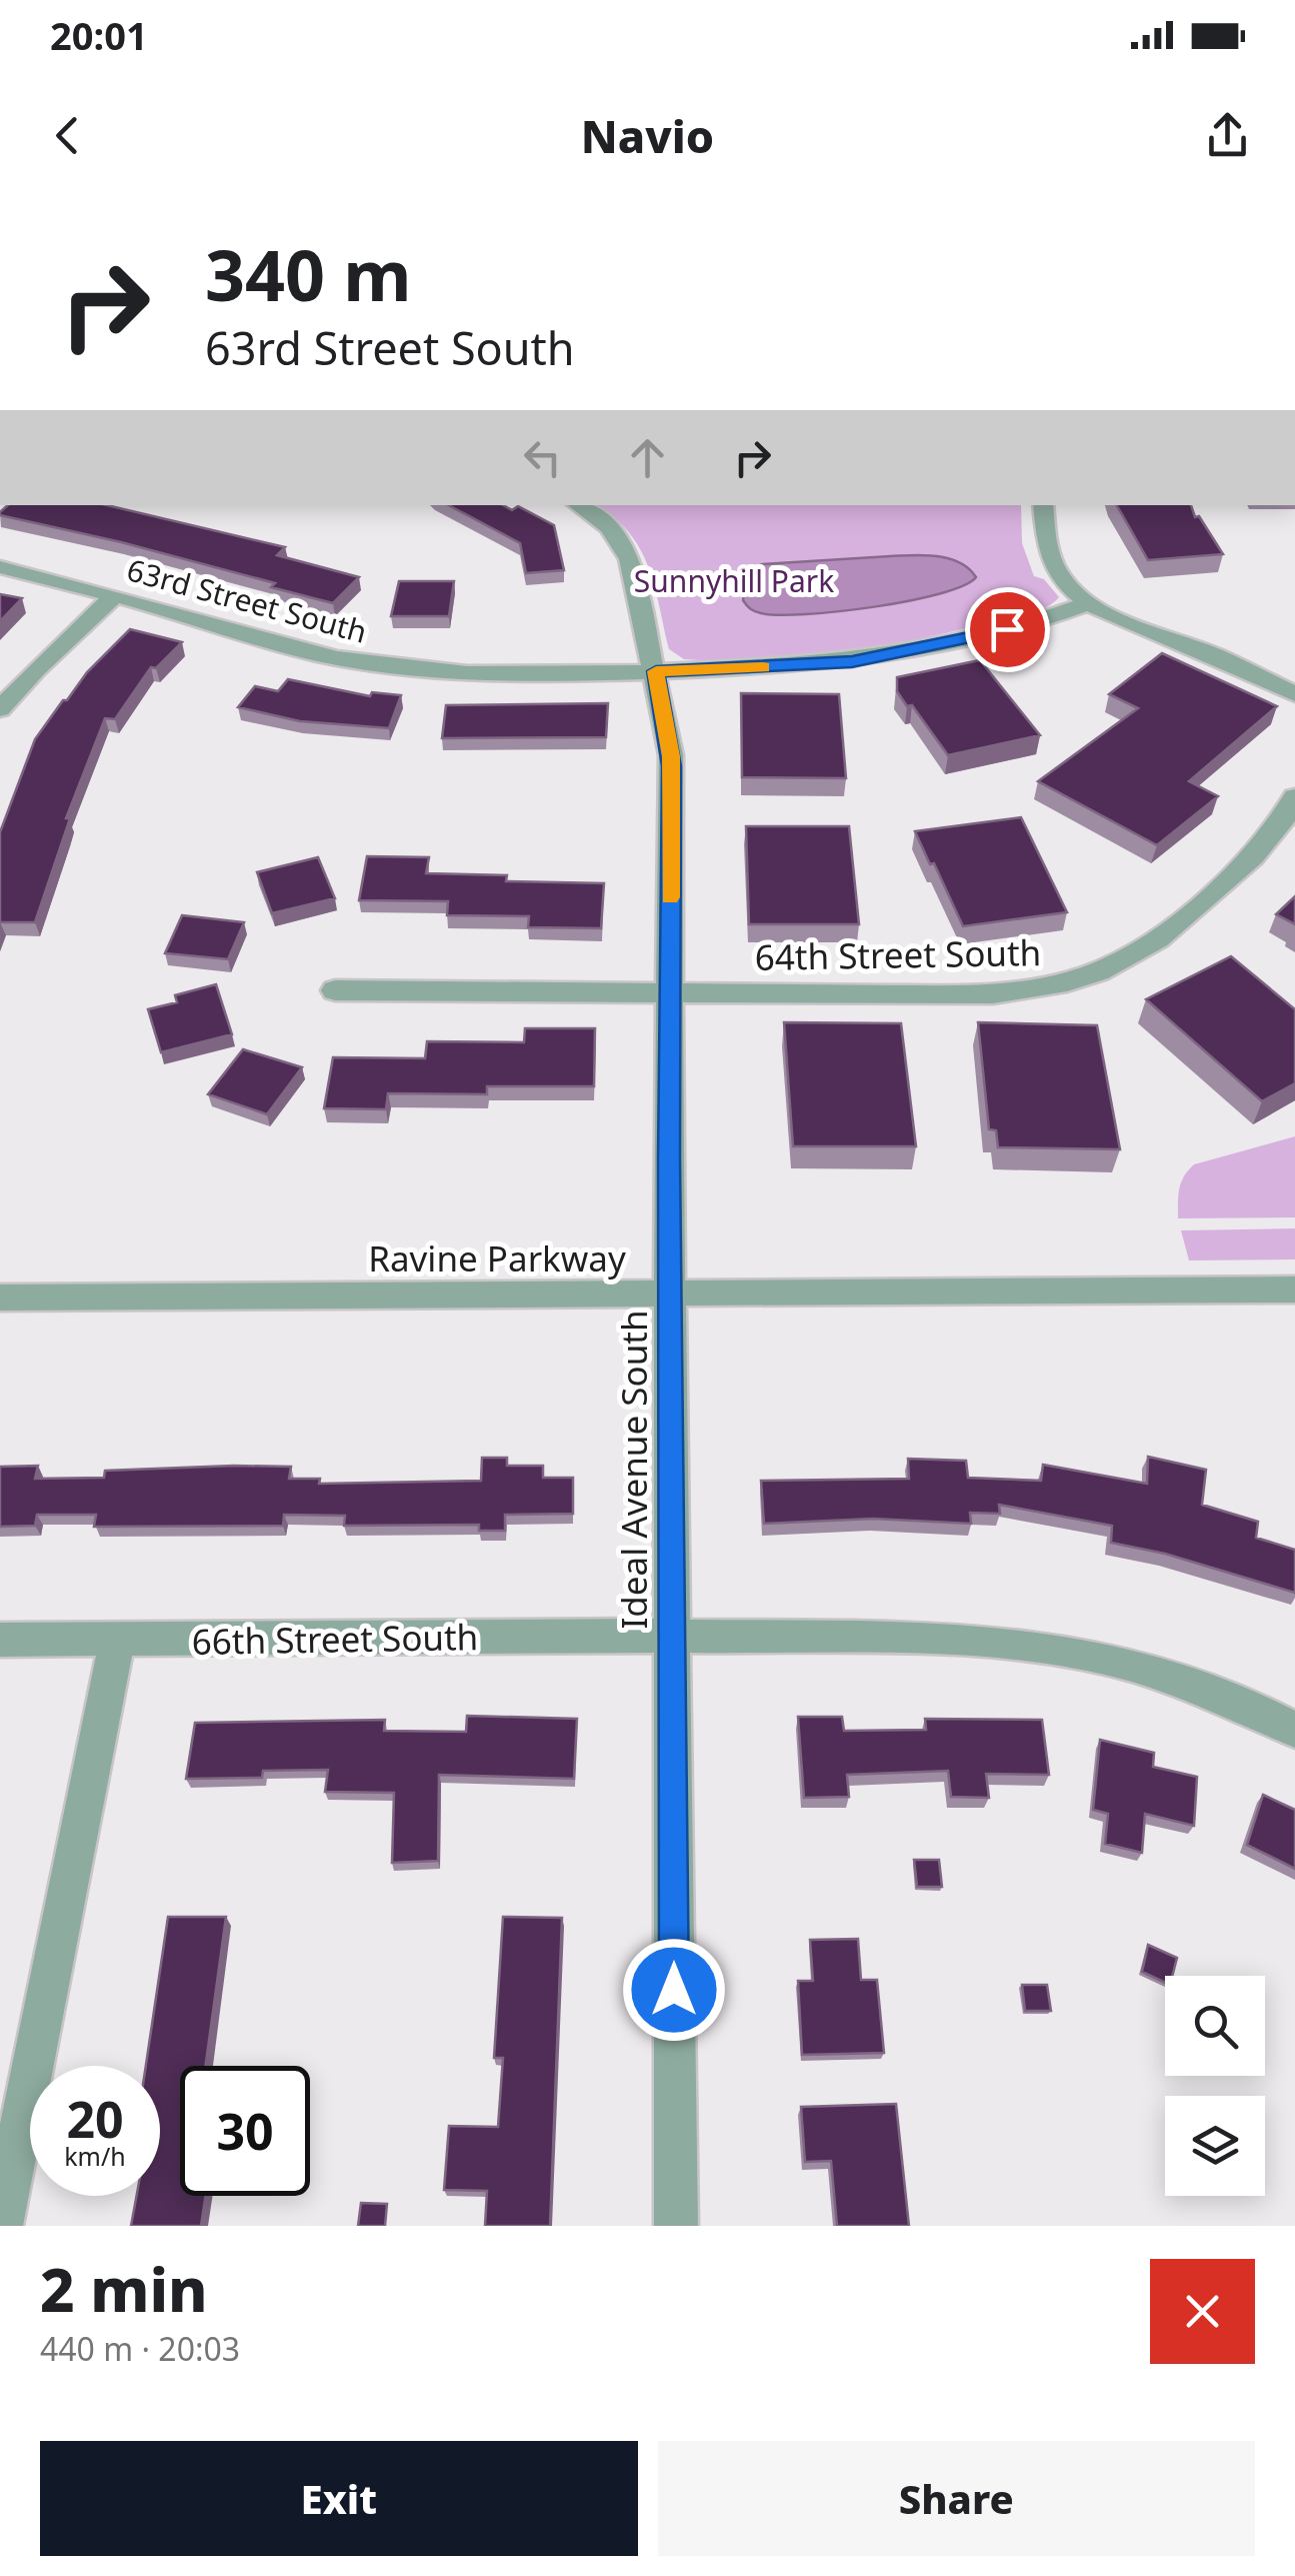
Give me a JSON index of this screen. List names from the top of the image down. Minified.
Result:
{"streets":{"street":["63rd Street South","64th Street South","Ravine Parkway","Ideal Avenue South","66th Street South"]},"crossings":[["63rd Street South","Ideal Avenue South"],["64th Street South","Ideal Avenue South"],["Ravine Parkway","Ideal Avenue South"],["Ideal Avenue South","66th Street South"]],"parks":["Sunnyhill Park"],"page":{"status":"20:01","header":"Navio","turn":["340 m","63rd Street South"],"speed":"20 km/h","limit":"30","heading":["2 min","440 m · 20:03"],"buttons":["Exit","Share"]}}
